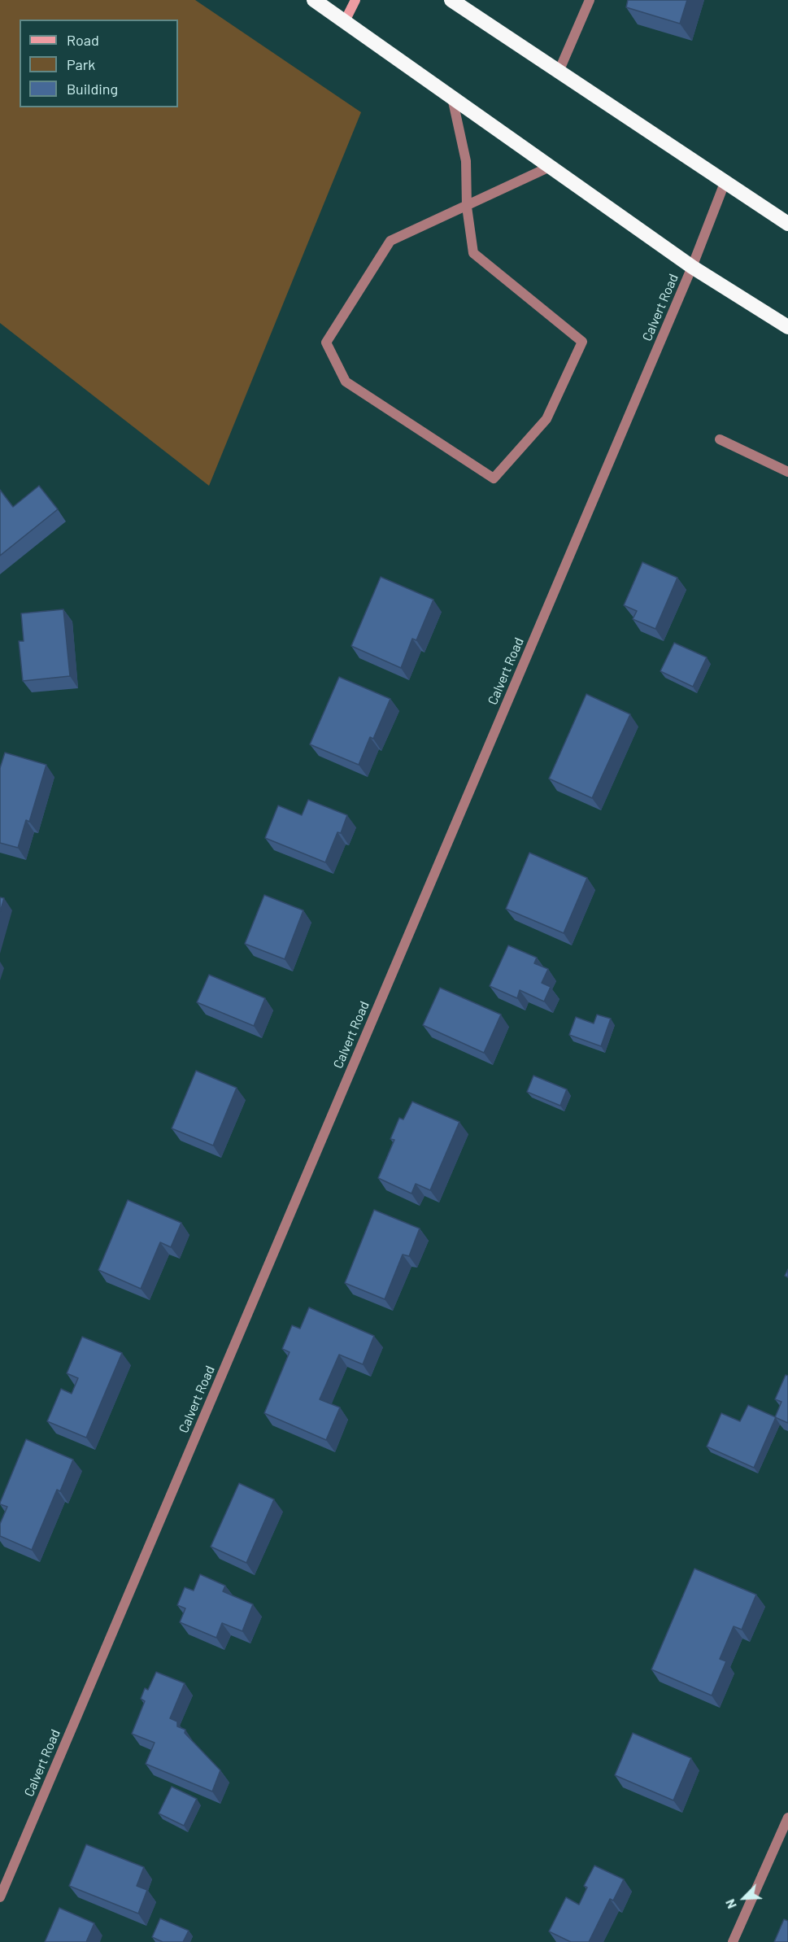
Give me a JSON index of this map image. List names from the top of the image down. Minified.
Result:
{"streets":{"street":["Calvert Road"]},"legend":["Road","Park","Building"],"north":"bottom left"}
